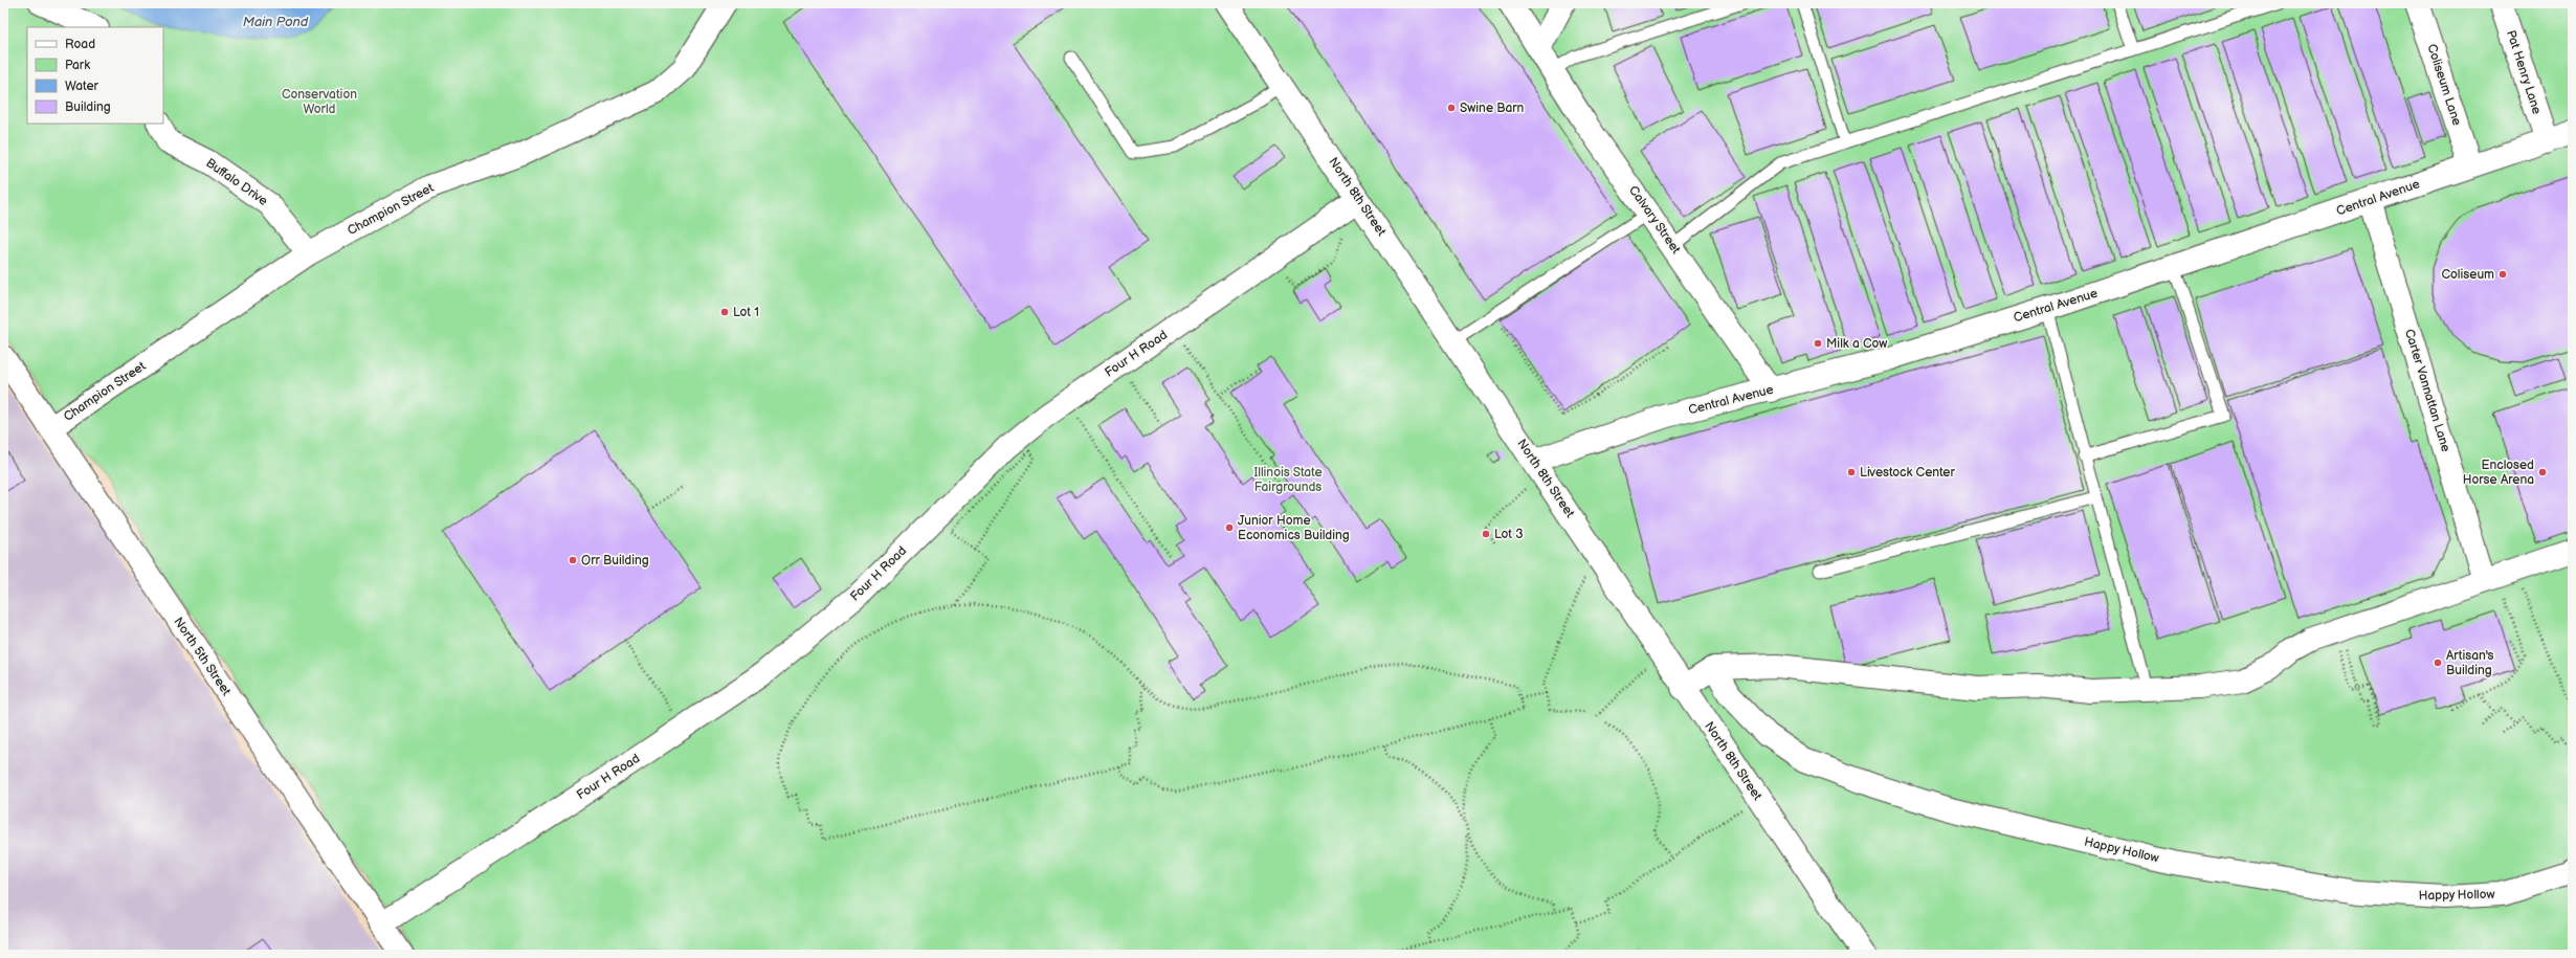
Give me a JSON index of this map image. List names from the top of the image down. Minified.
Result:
{"streets":{"street":["Pat Henry Lane","Coliseum Lane","Buffalo Drive","North 8th Street","Central Avenue","Champion Street","Calvary Street","Four H Road","Carter Vannattan Lane","North 5th Street","Happy Hollow"]},"crossings":[["Pat Henry Lane","Central Avenue"],["Coliseum Lane","Central Avenue"],["Buffalo Drive","Champion Street"],["North 8th Street","Central Avenue"],["North 8th Street","Four H Road"],["Central Avenue","Calvary Street"],["Central Avenue","Carter Vannattan Lane"],["Champion Street","North 5th Street"],["Four H Road","North 5th Street"]],"water":["Main Pond"],"parks":["Conservation World","Illinois State Fairgrounds"],"places":["Swine Barn","Coliseum","Lot 1","Milk a Cow","Livestock Center","Enclosed Horse Arena","Junior Home Economics Building","Lot 3","Orr Building","Artisan's Building"],"legend":["Road","Park","Water","Building"]}
